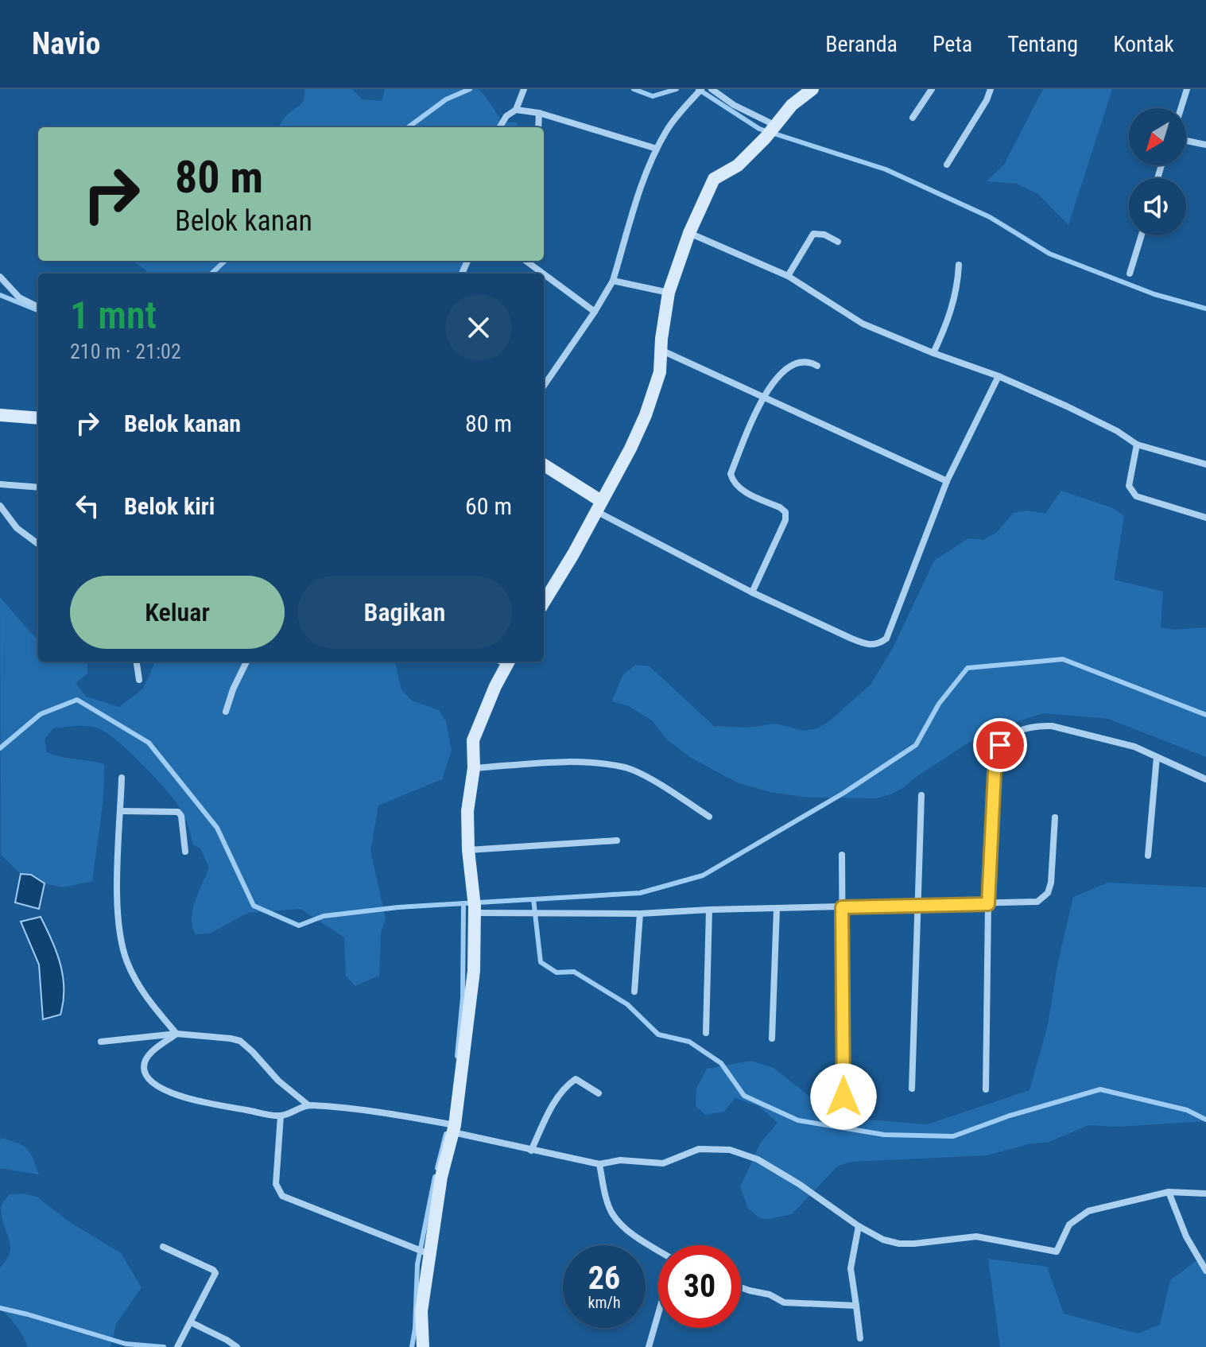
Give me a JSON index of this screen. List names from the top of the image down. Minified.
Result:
{"north":"bottom left","page":{"header":"Navio","nav":["Beranda","Peta","Tentang","Kontak"],"turn":["80 m","Belok kanan"],"heading":["1 mnt","210 m · 21:02"],"list":[{"name":"Belok kanan","value":"80 m"},{"name":"Belok kiri","value":"60 m"}],"buttons":["Keluar","Bagikan"],"speed":"26 km/h","limit":"30"}}
